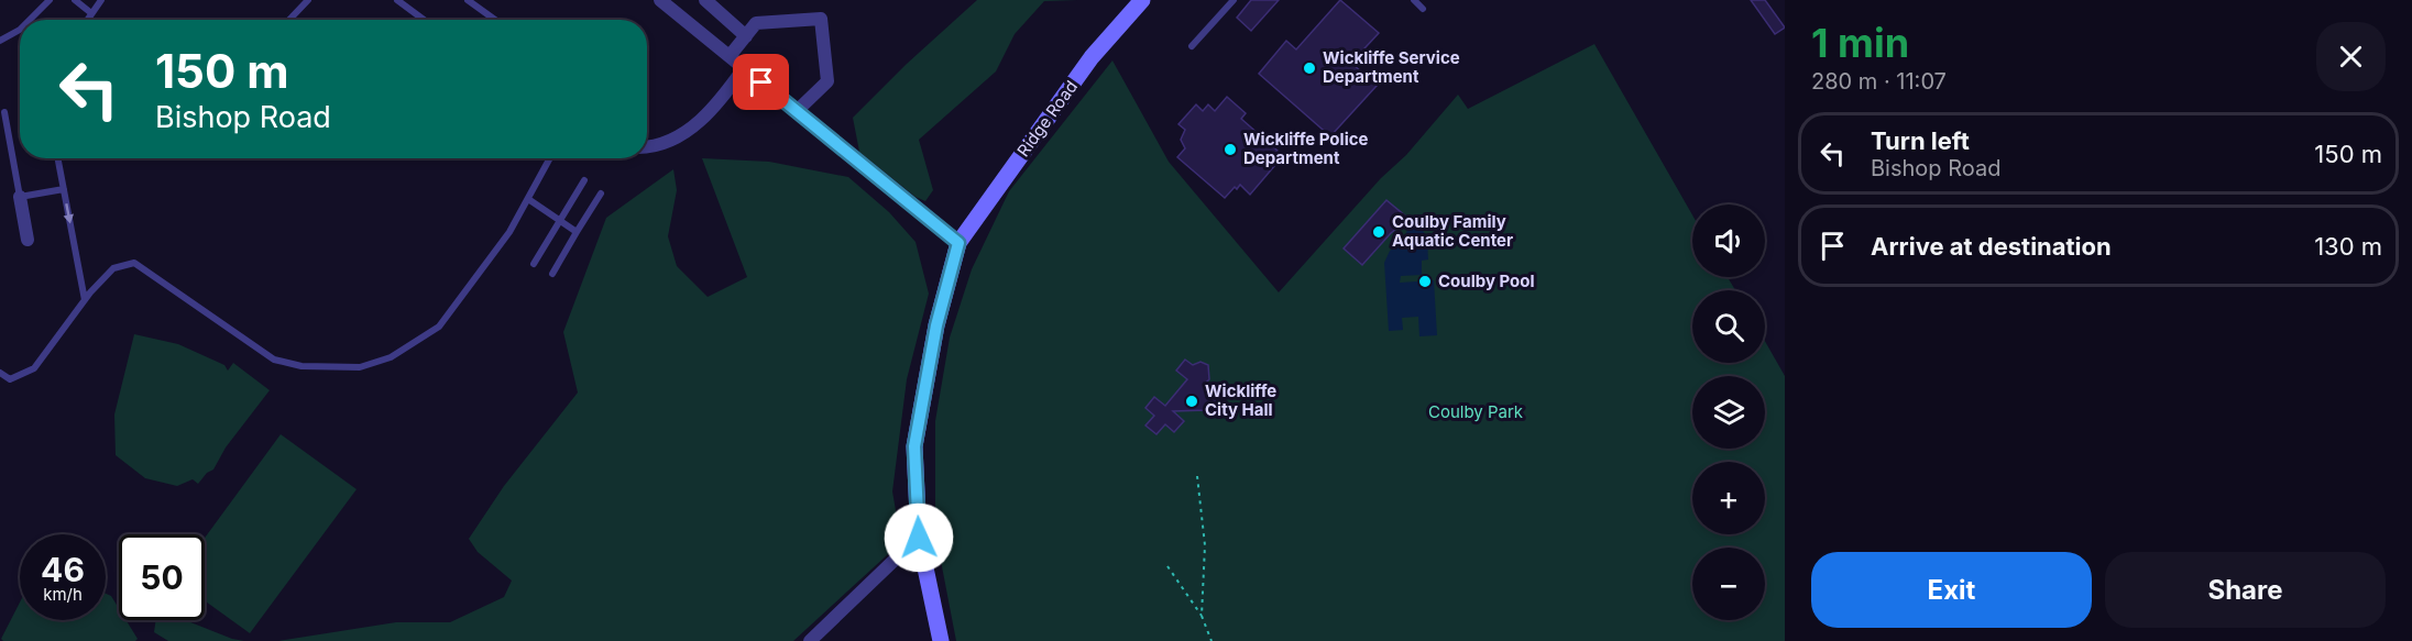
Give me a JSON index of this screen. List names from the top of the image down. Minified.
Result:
{"streets":{"main road":["Ridge Road"]},"parks":["Coulby Park"],"places":["Wickliffe Service Department","Wickliffe Police Department","Coulby Family Aquatic Center","Coulby Pool","Wickliffe City Hall"],"page":{"heading":["1 min","280 m · 11:07"],"turn":["150 m","Bishop Road"],"list":[{"name":"Turn left","note":"Bishop Road","value":"150 m"},{"name":"Arrive at destination","value":"130 m"}],"map_buttons":["+","−"],"speed":"46 km/h","limit":"50","buttons":["Exit","Share"]}}
